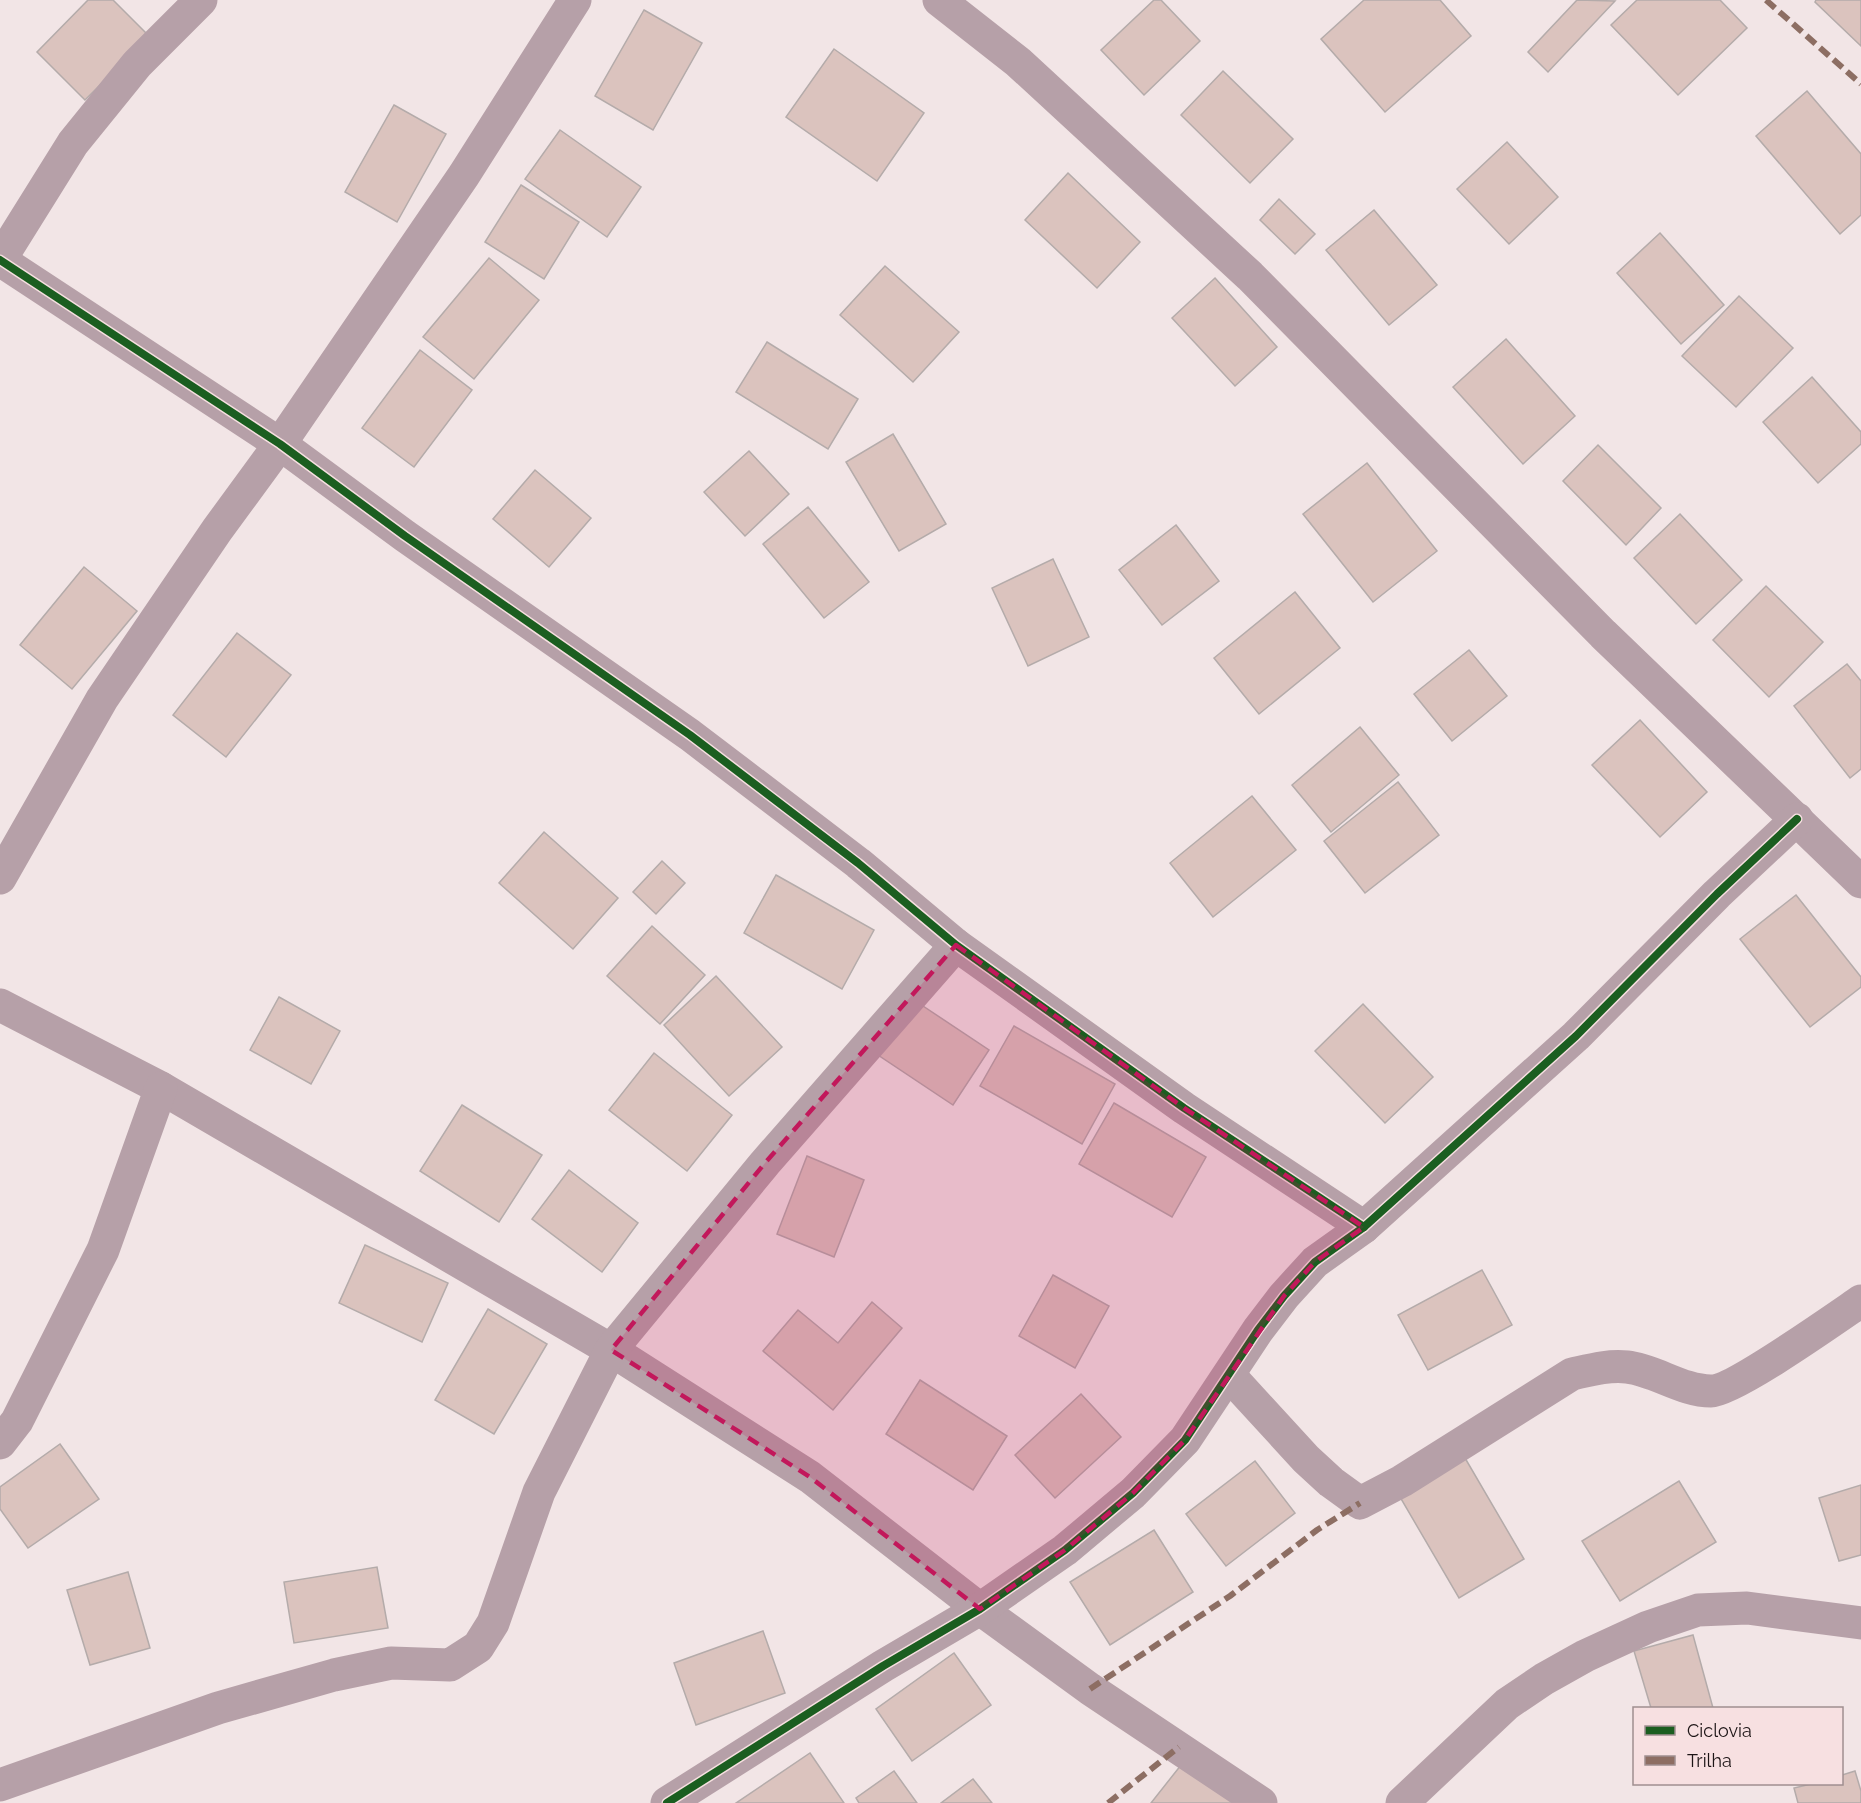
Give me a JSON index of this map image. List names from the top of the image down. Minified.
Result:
{"legend":["Ciclovia","Trilha"]}
